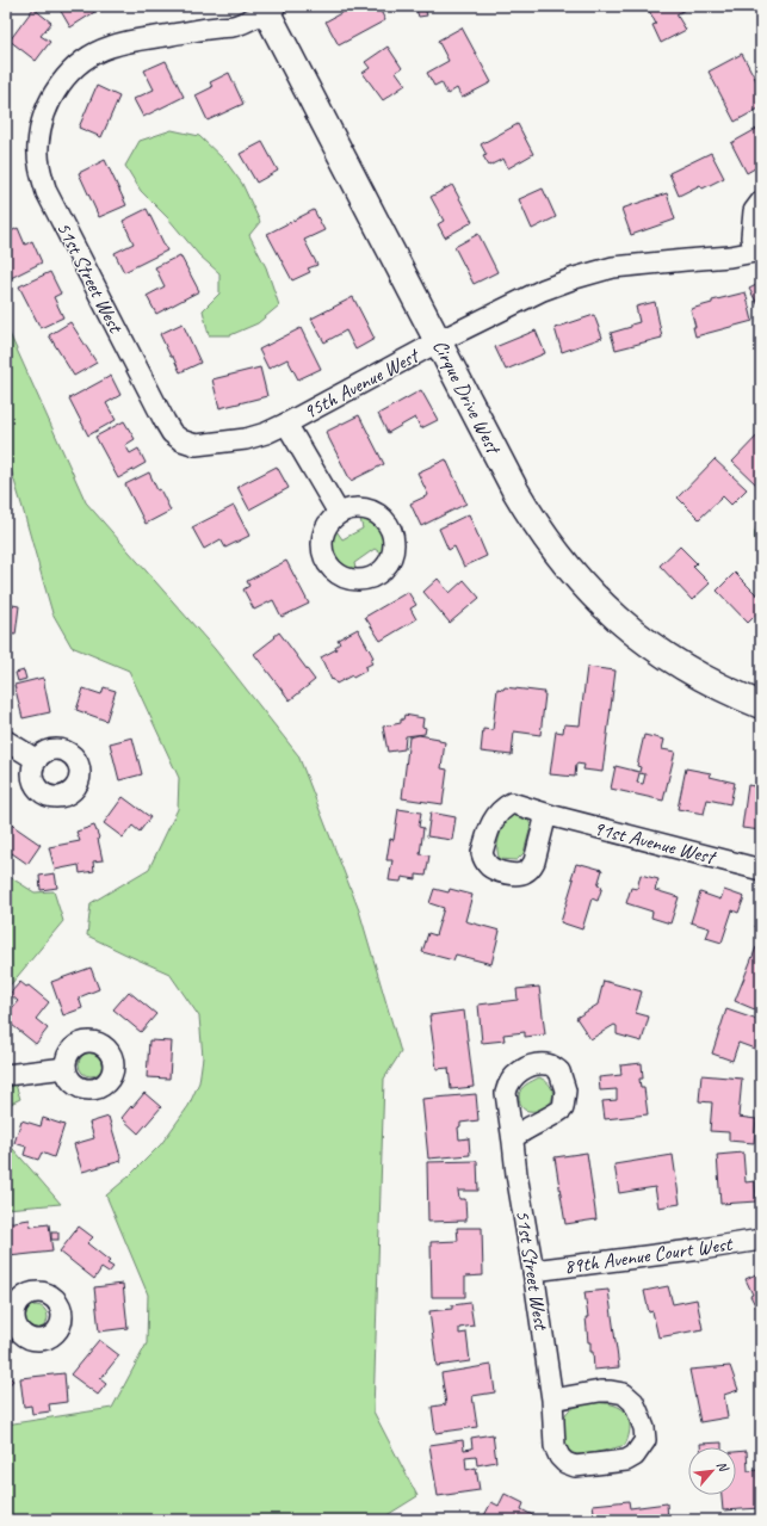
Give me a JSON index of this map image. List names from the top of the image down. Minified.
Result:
{"streets":{"street":["51st Street West","95th Avenue West","Cirque Drive West","91st Avenue West","89th Avenue Court West"]},"crossings":[["51st Street West","95th Avenue West"],["51st Street West","Cirque Drive West"],["51st Street West","89th Avenue Court West"],["95th Avenue West","Cirque Drive West"]],"north":"top right"}
